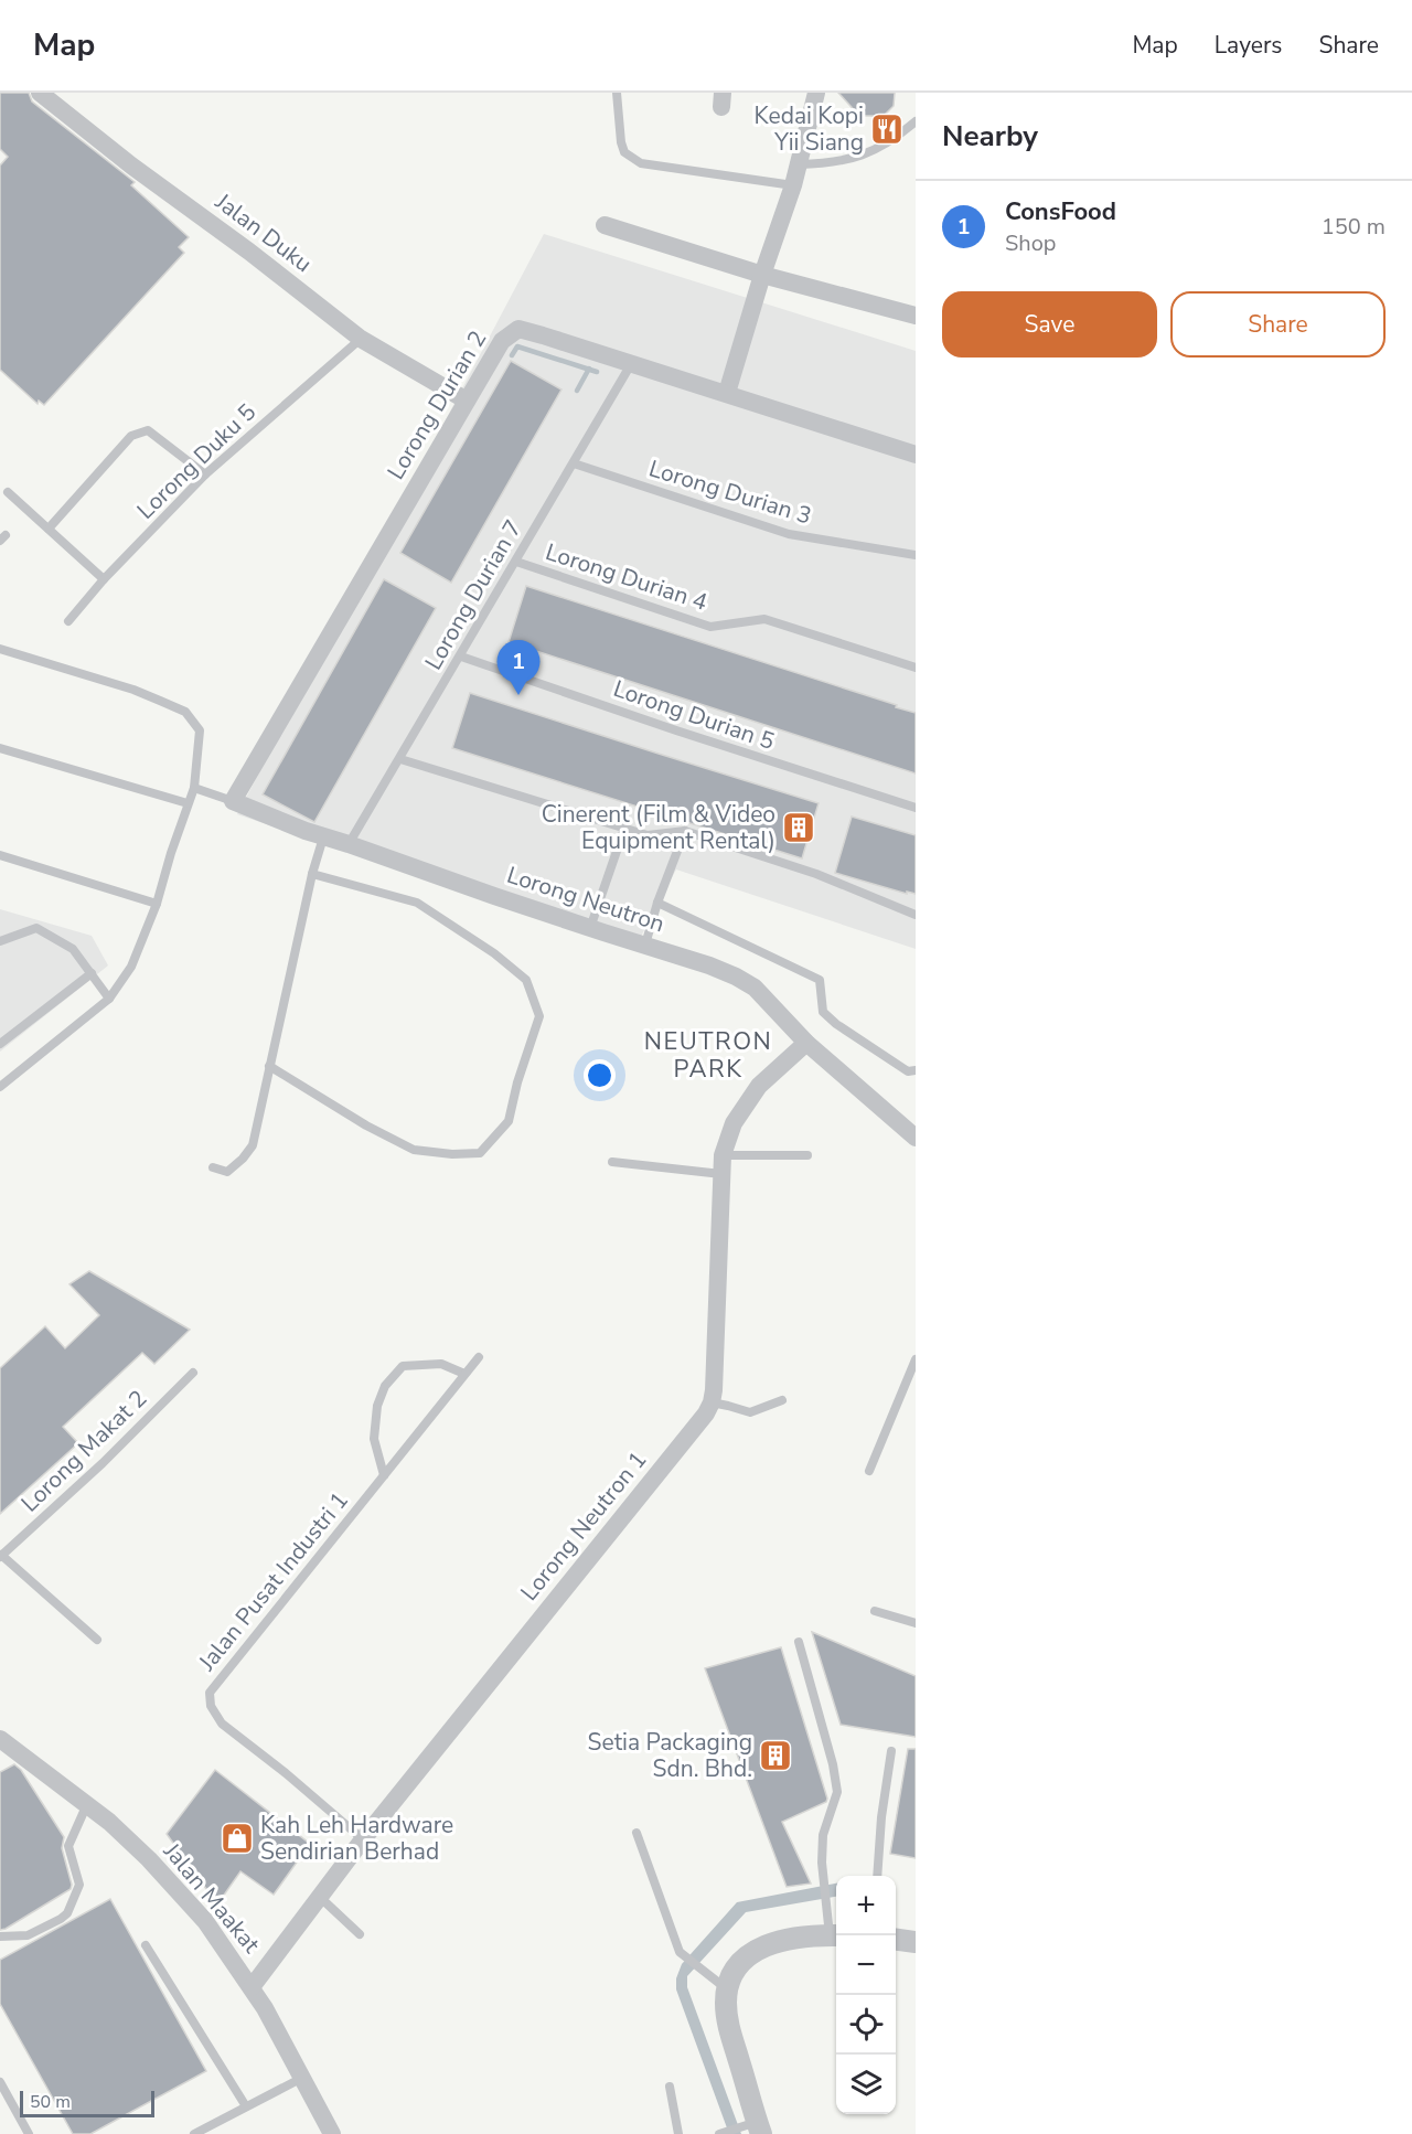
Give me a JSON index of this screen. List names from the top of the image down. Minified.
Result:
{"streets":{"street":["Jalan Duku","Lorong Durian 2","Lorong Neutron","Lorong Neutron 1","Jalan Maakat"],"lane":["Lorong Duku 5","Lorong Durian 3","Lorong Durian 4","Lorong Durian 7","Lorong Durian 5","Lorong Makat 2","Jalan Pusat Industri 1"]},"crossings":[["Jalan Duku","Lorong Durian 2"],["Jalan Duku","Lorong Duku 5"],["Lorong Durian 2","Lorong Durian 7"],["Lorong Durian 2","Lorong Neutron"],["Lorong Durian 3","Lorong Durian 7"],["Lorong Durian 4","Lorong Durian 7"],["Lorong Durian 7","Lorong Durian 5"],["Lorong Durian 7","Lorong Neutron"],["Lorong Neutron","Lorong Neutron 1"],["Lorong Neutron 1","Jalan Pusat Industri 1"],["Lorong Neutron 1","Jalan Maakat"]],"districts":["NEUTRON PARK"],"places":{"restaurant":["Kedai Kopi Yii Siang"],"building":["Cinerent (Film & Video Equipment Rental)","Setia Packaging Sdn. Bhd."],"shop":["Kah Leh Hardware Sendirian Berhad"]},"scale_bar":"50 m","page":{"header":"Map","nav":["Map","Layers","Share"],"heading":"Nearby","list":[{"mark":"1","name":"ConsFood","note":"Shop","value":"150 m"}],"buttons":["Save","Share"],"pins":"1","map_buttons":["+","−"],"scale":"50 m"}}
